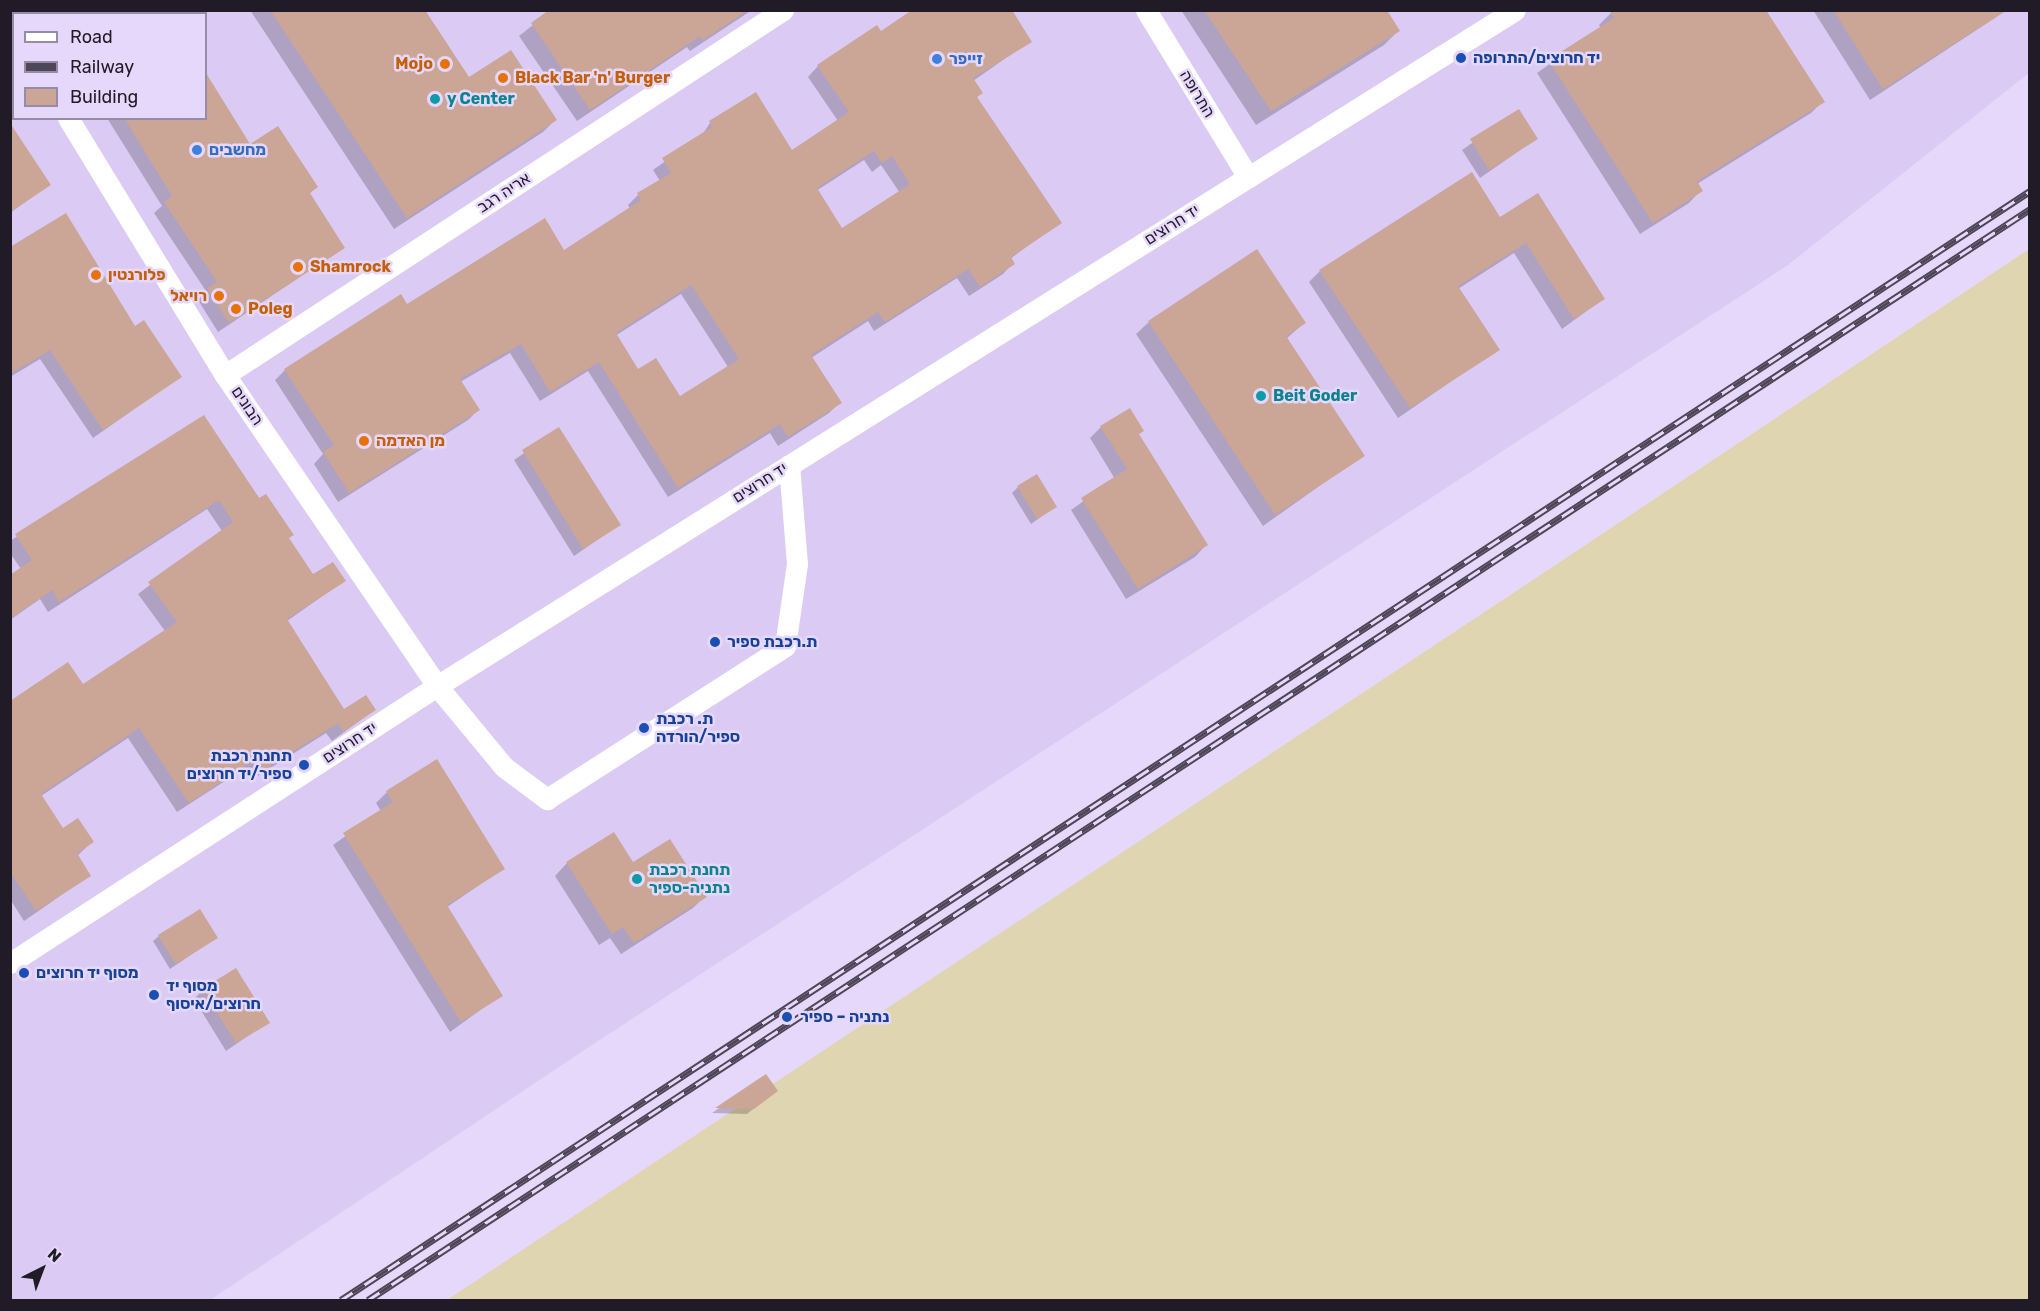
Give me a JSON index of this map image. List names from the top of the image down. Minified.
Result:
{"streets":{"street":["התרופה","אריה רגב","יד חרוצים","הבונים"]},"crossings":[["התרופה","יד חרוצים"],["אריה רגב","הבונים"],["יד חרוצים","הבונים"]],"places":["יד חרוצים/התרופה","זייפר","Mojo","Black Bar 'n' Burger","y Center","מחשבים","Shamrock","פלורנטין","רויאל","Poleg","Beit Goder","מן האדמה","ת.רכבת ספיר","ת. רכבת ספיר/הורדה","תחנת רכבת ספיר/יד חרוצים","תחנת רכבת נתניה-ספיר","מסוף יד חרוצים","מסוף יד חרוצים/איסוף","נתניה – ספיר"],"legend":["Road","Railway","Building"],"north":"top right"}
